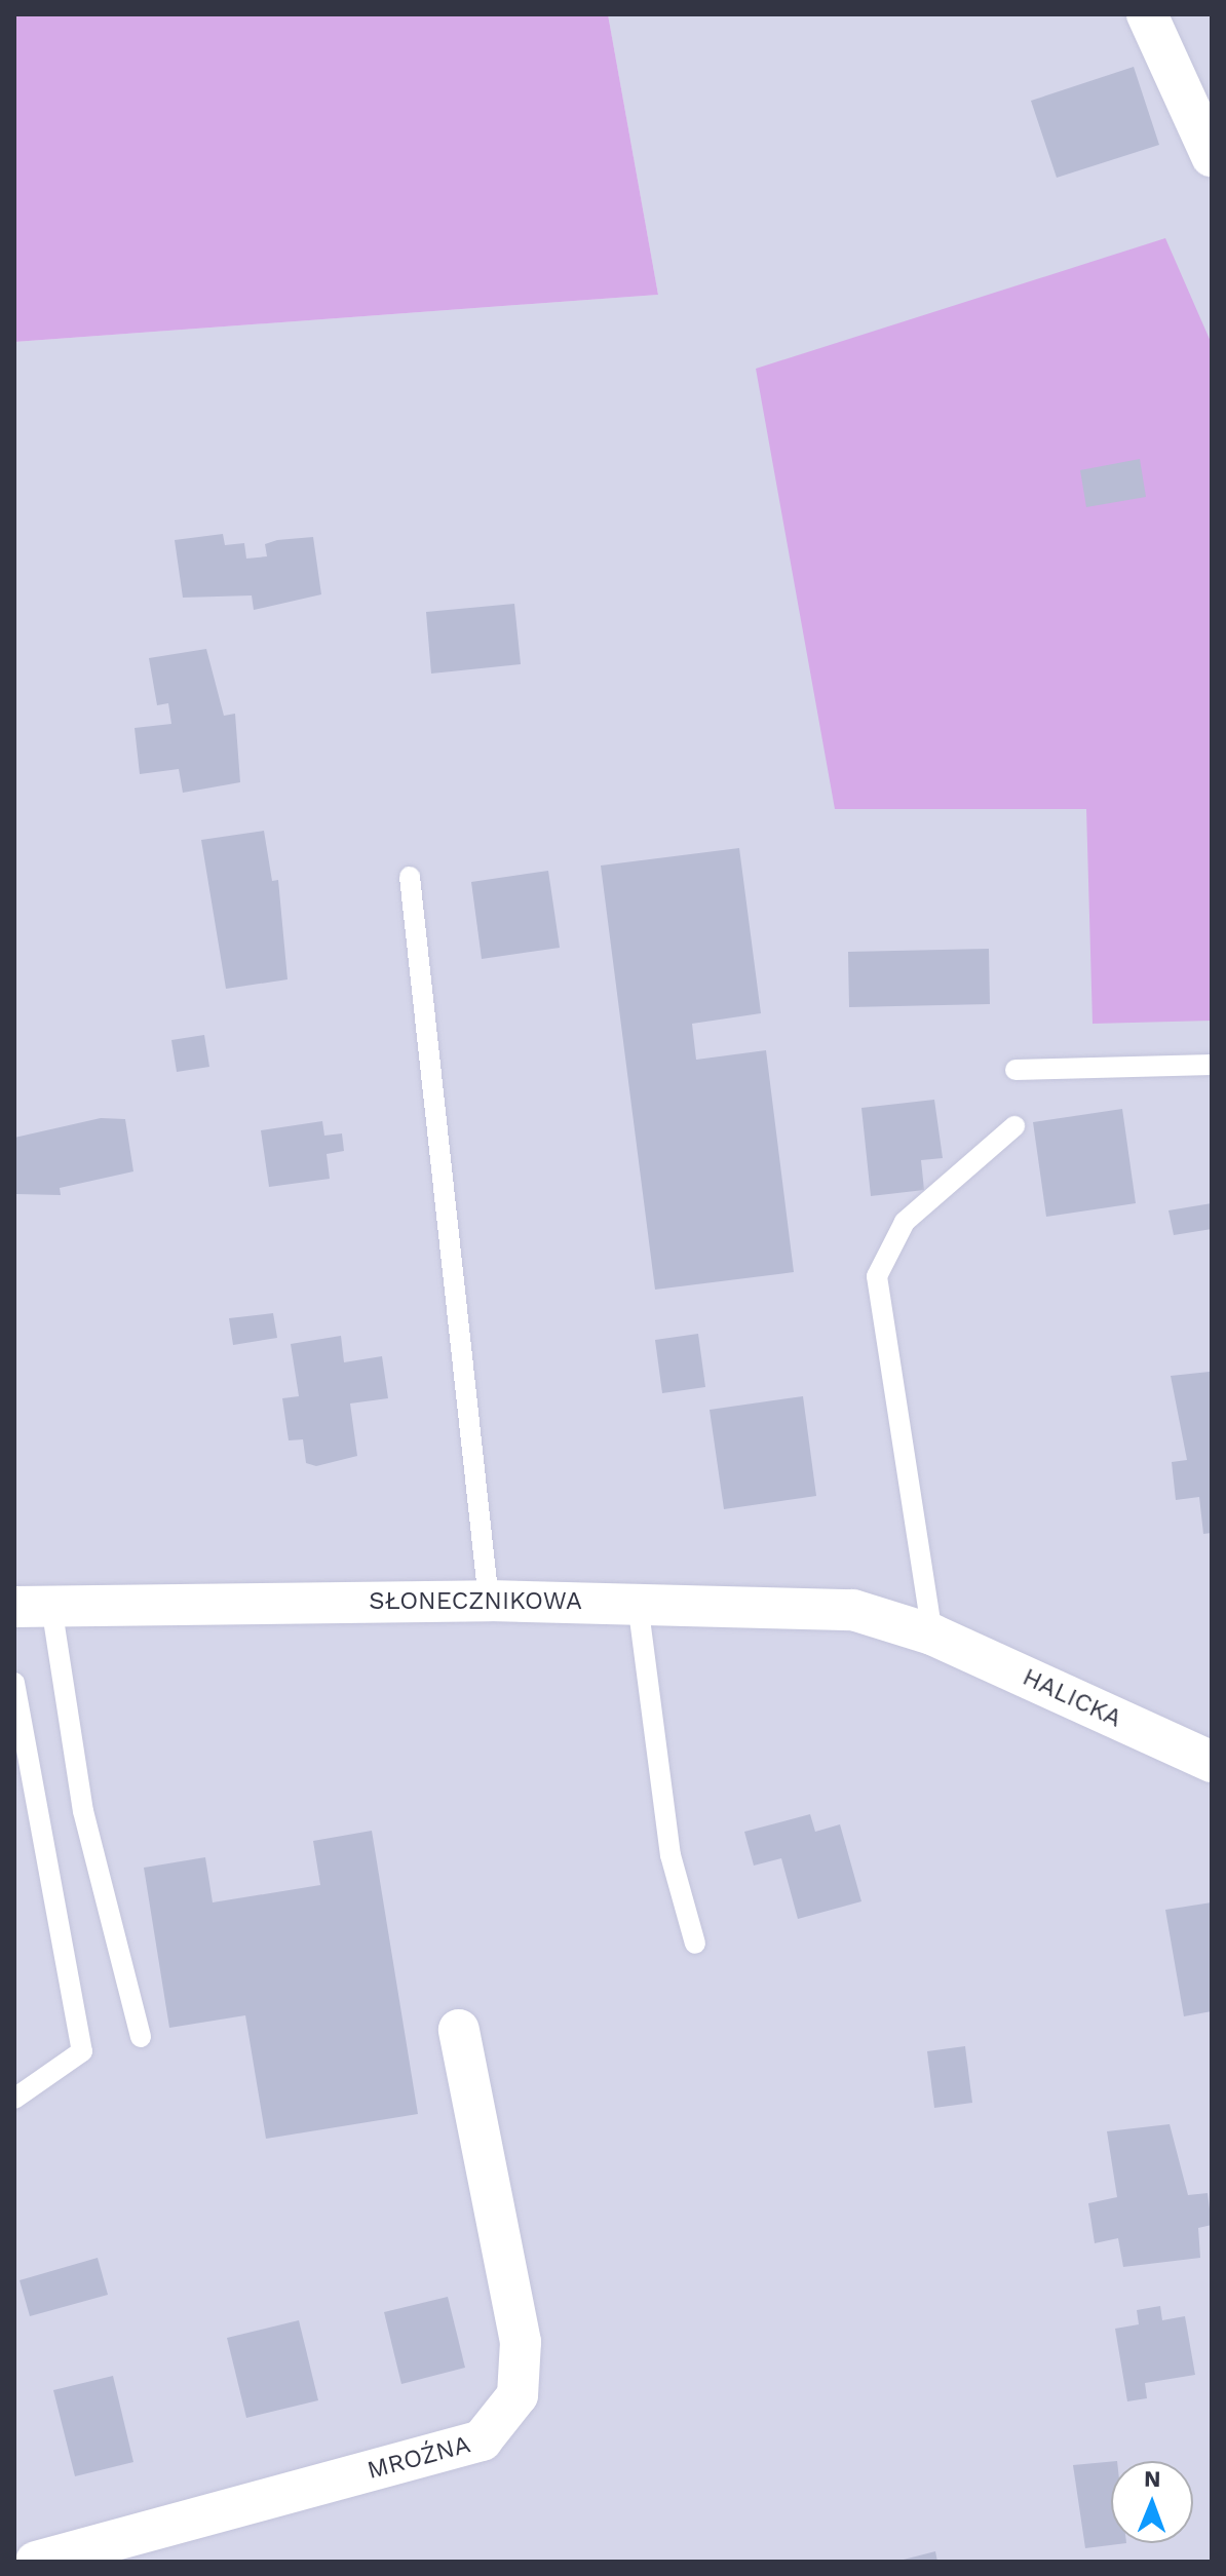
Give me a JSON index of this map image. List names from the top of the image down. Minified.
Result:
{"streets":{"street":["SŁONECZNIKOWA","HALICKA","MROŹNA"]},"crossings":[["SŁONECZNIKOWA","HALICKA"]],"north":"top"}
